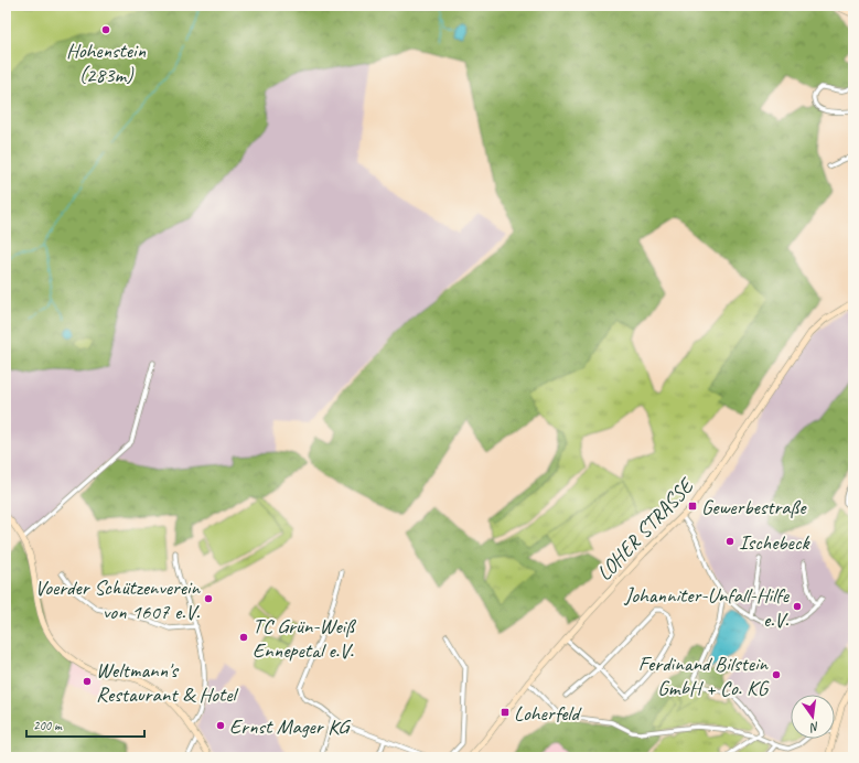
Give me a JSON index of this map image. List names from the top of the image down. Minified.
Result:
{"streets":{"main road":["LOHER STRASSE"]},"places":{"other":["Hohenstein (283m)","Ischebeck","Voerder Schützenverein von 1607 e.V.","Johanniter-Unfall-Hilfe e.V.","TC Grün-Weiß Ennepetal e.V.","Ferdinand Bilstein GmbH + Co. KG","Weltmann's Restaurant & Hotel","Ernst Mager KG"],"transit":["Gewerbestraße","Loherfeld"]},"scale_bar":"200 m","north":"bottom"}
